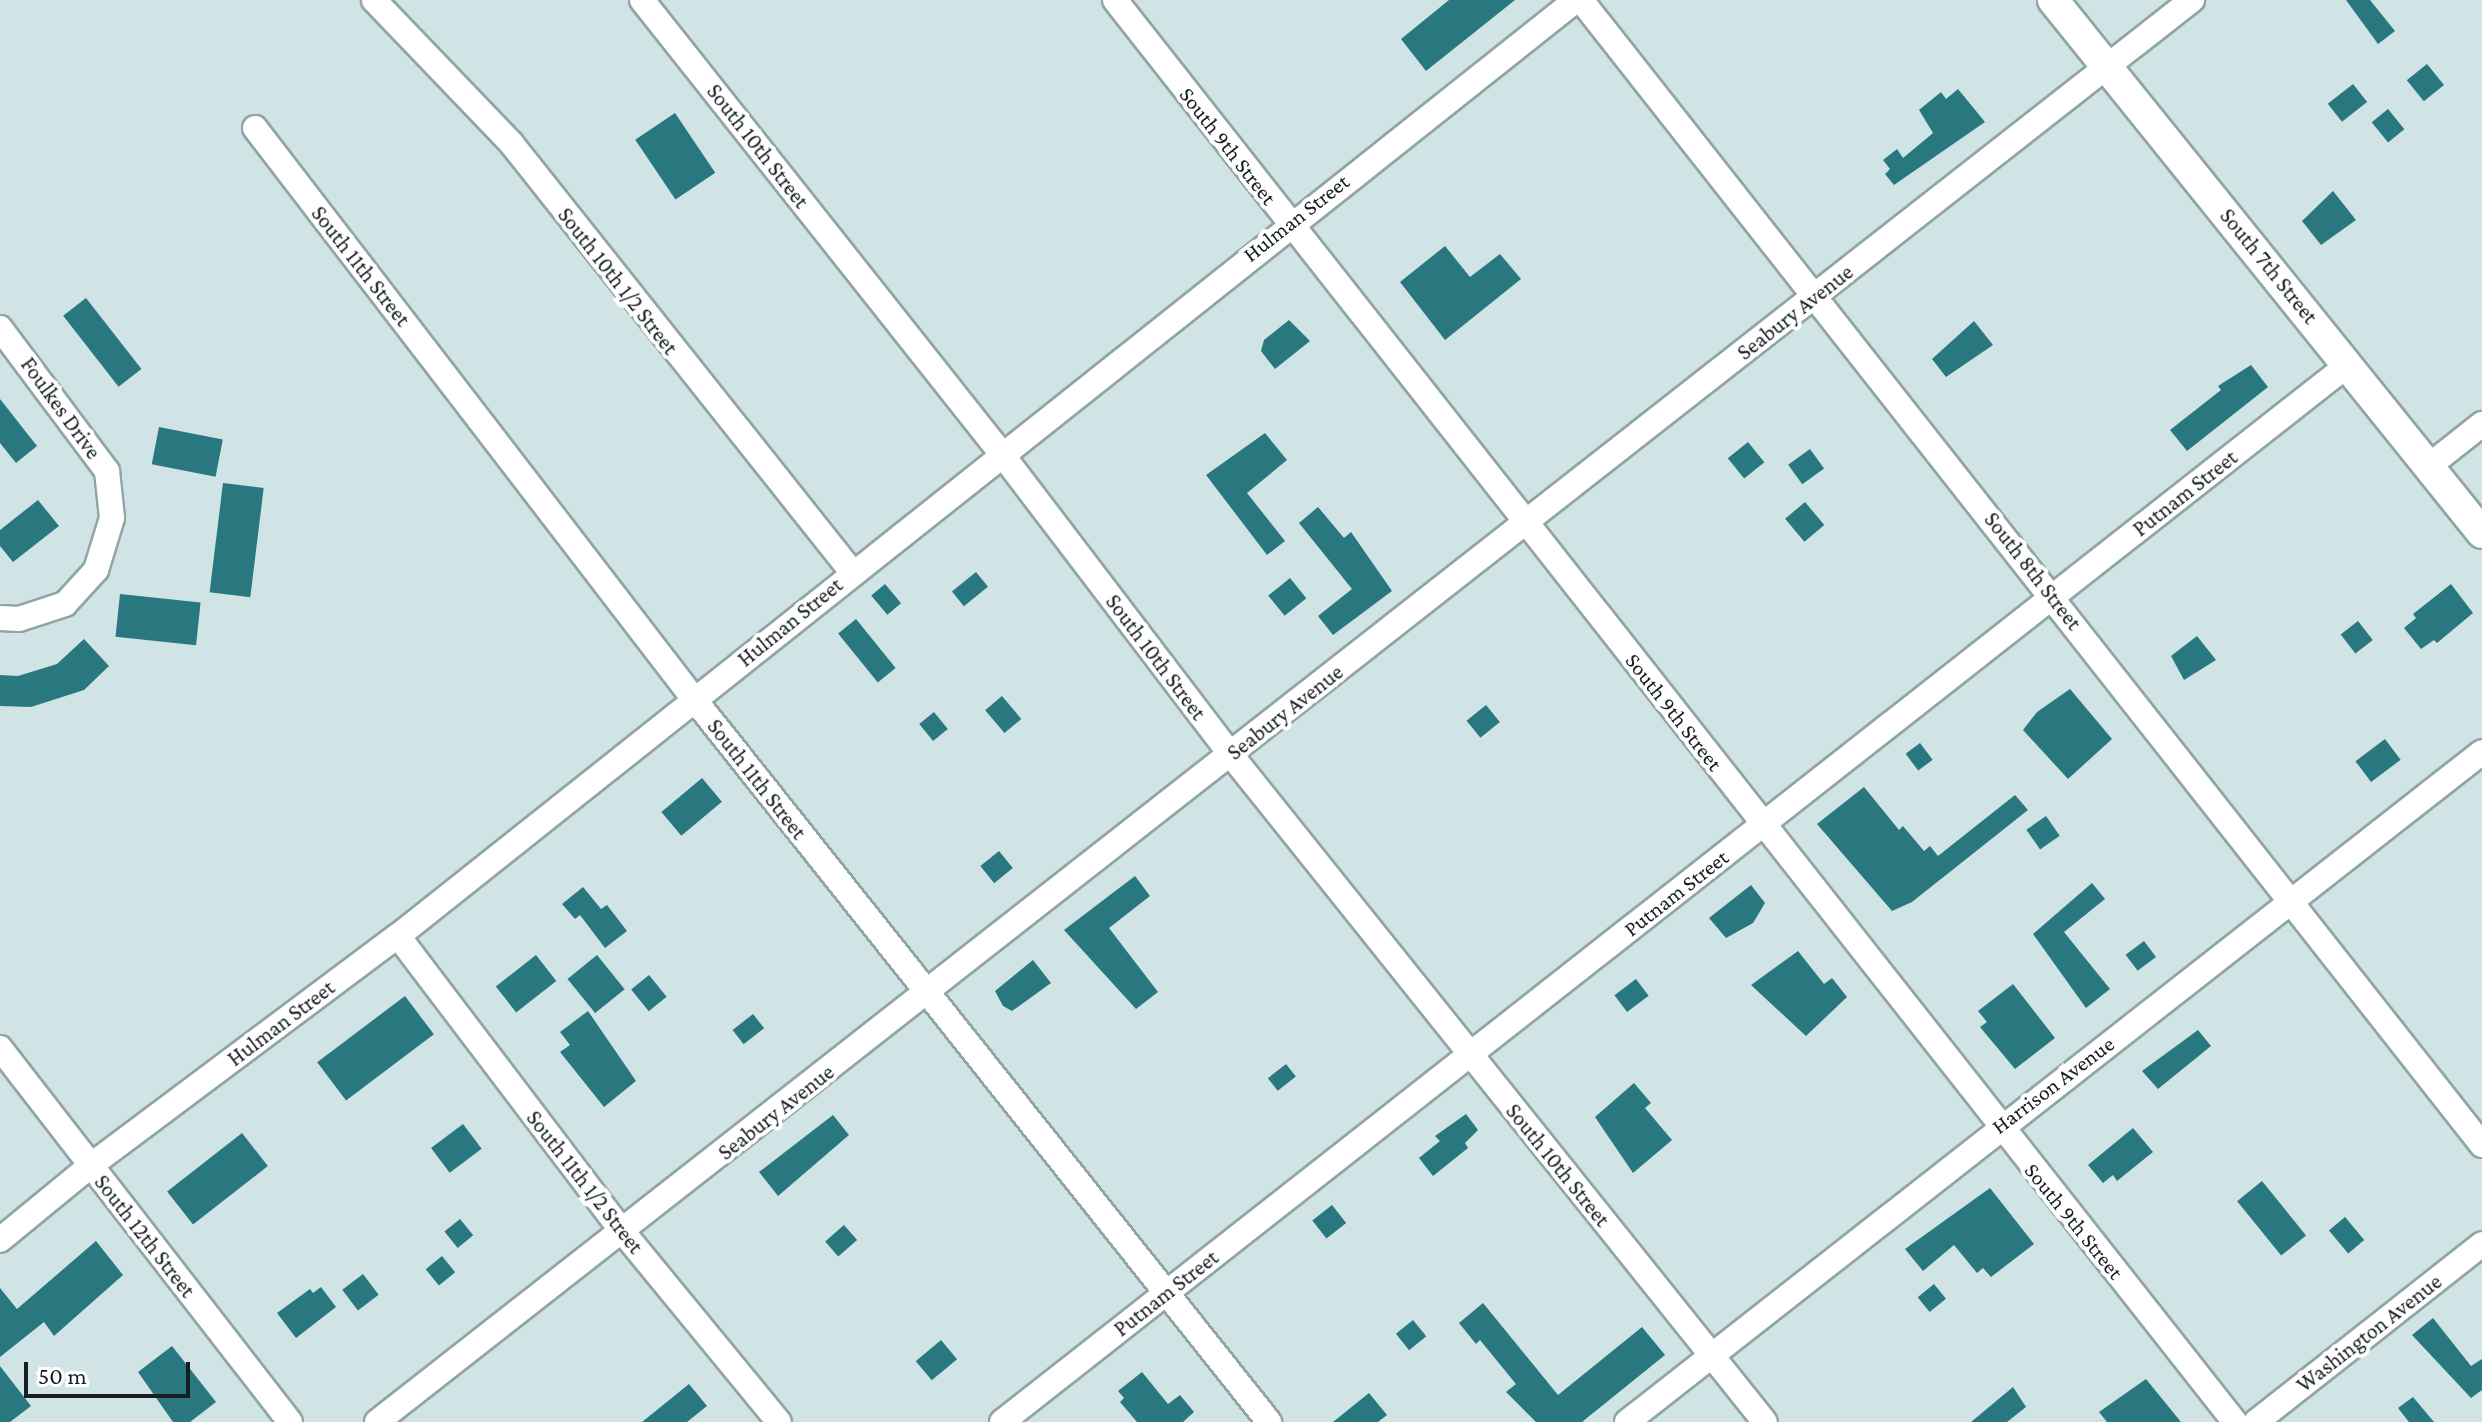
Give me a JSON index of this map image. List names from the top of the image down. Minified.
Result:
{"streets":{"main road":["South 7th Street"],"street":["South 10th Street","South 9th Street","Hulman Street","South 11th Street","South 10th 1/2 Street","Seabury Avenue","Foulkes Drive","Putnam Street","South 8th Street","Harrison Avenue","South 11th 1/2 Street","South 12th Street","Washington Avenue"]},"crossings":[["South 10th Street","Hulman Street"],["South 10th Street","Seabury Avenue"],["South 10th Street","Putnam Street"],["South 10th Street","Harrison Avenue"],["South 9th Street","Hulman Street"],["South 9th Street","Seabury Avenue"],["South 9th Street","Putnam Street"],["South 9th Street","Harrison Avenue"],["Hulman Street","South 11th Street"],["Hulman Street","South 10th 1/2 Street"],["Hulman Street","South 8th Street"],["Hulman Street","South 11th 1/2 Street"],["Hulman Street","South 12th Street"],["South 11th Street","Seabury Avenue"],["South 11th Street","Putnam Street"],["South 7th Street","Seabury Avenue"],["South 7th Street","Putnam Street"],["Seabury Avenue","South 8th Street"],["Seabury Avenue","South 11th 1/2 Street"],["Putnam Street","South 8th Street"],["South 8th Street","Harrison Avenue"]],"scale_bar":"50 m"}
